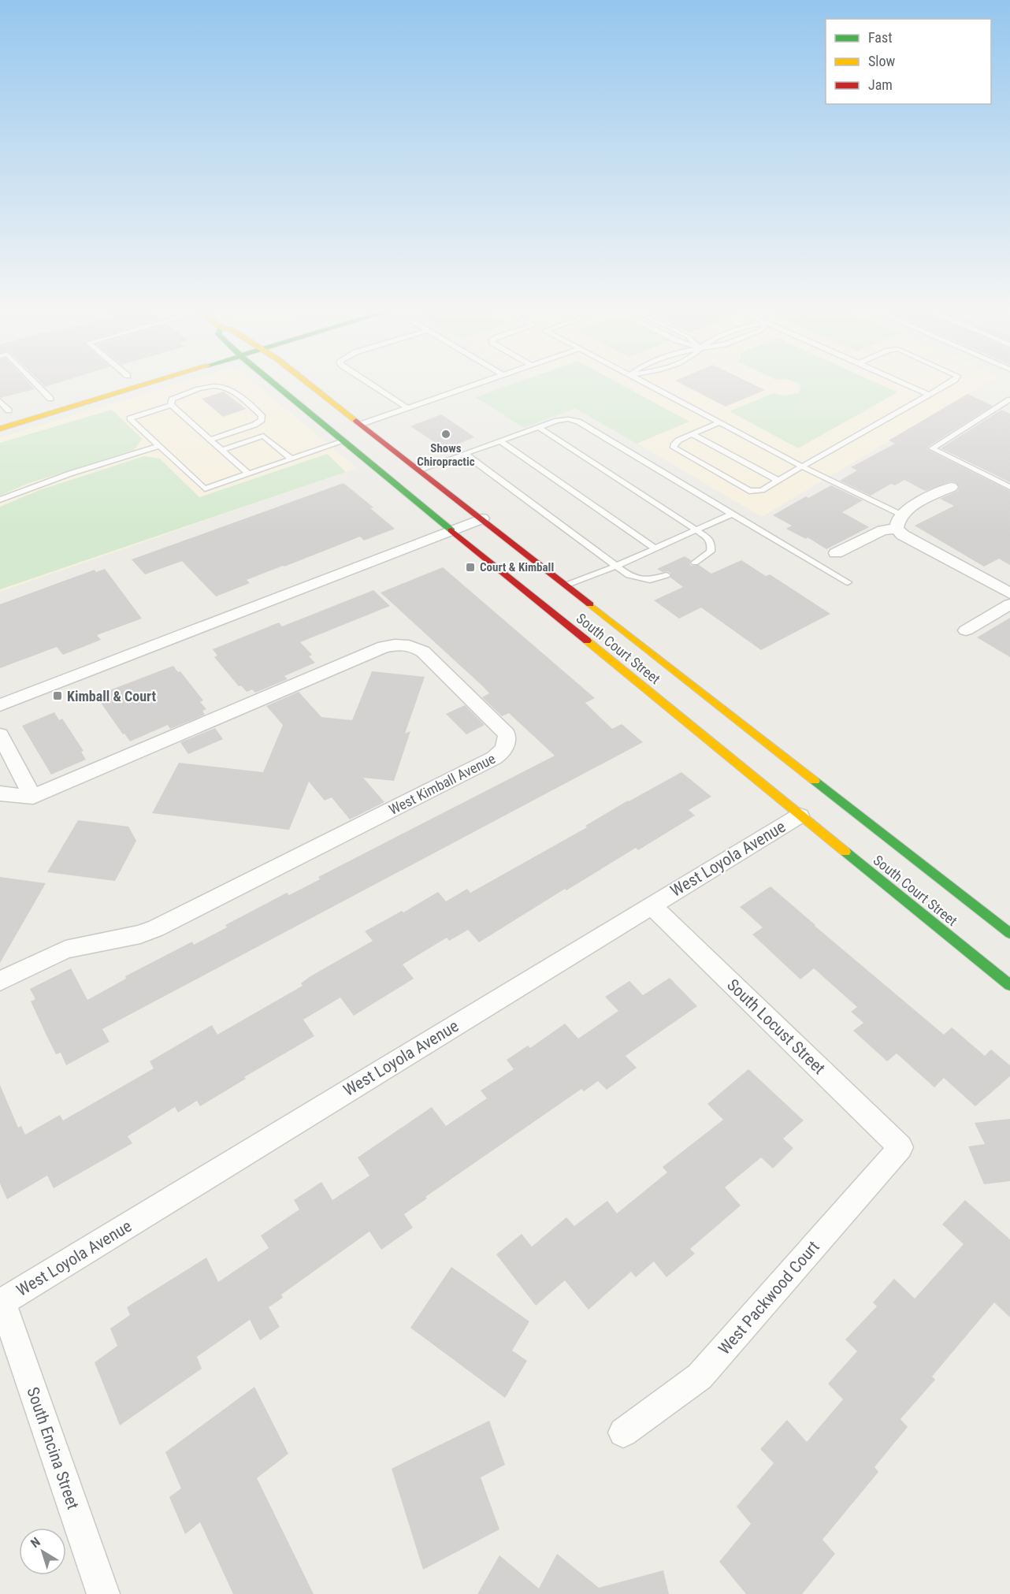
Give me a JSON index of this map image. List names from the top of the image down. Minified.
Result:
{"streets":{"street":["South Court Street","West Kimball Avenue","West Loyola Avenue","South Locust Street","West Packwood Court","South Encina Street"]},"crossings":[["South Court Street","West Loyola Avenue"],["West Loyola Avenue","South Locust Street"],["West Loyola Avenue","South Encina Street"],["South Locust Street","West Packwood Court"]],"places":{"other":["Shows Chiropractic"],"transit":["Court & Kimball","Kimball & Court"]},"legend":["Fast","Slow","Jam"],"north":"top left"}
